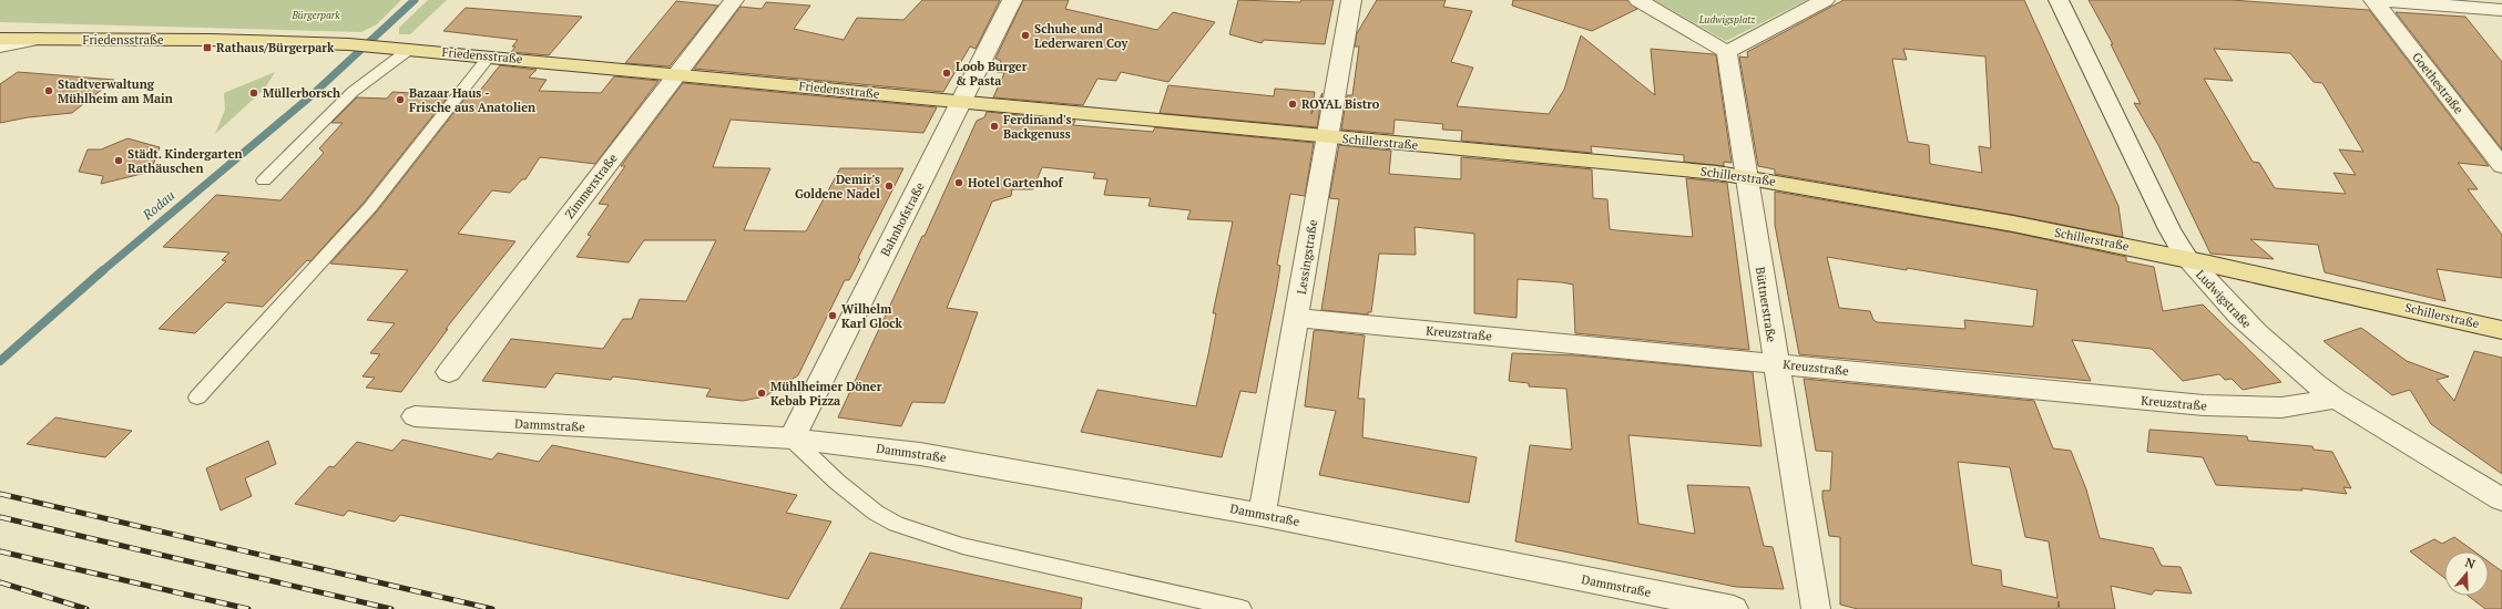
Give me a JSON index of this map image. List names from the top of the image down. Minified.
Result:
{"streets":{"main road":["Friedensstraße","Schillerstraße"],"street":["Goethestraße","Zimmerstraße","Bahnhofstraße","Lessingstraße","Ludwigstraße","Büttnerstraße","Kreuzstraße","Dammstraße"]},"crossings":[["Friedensstraße","Schillerstraße"],["Friedensstraße","Zimmerstraße"],["Friedensstraße","Bahnhofstraße"],["Schillerstraße","Bahnhofstraße"],["Schillerstraße","Lessingstraße"],["Schillerstraße","Ludwigstraße"],["Schillerstraße","Büttnerstraße"],["Bahnhofstraße","Dammstraße"],["Lessingstraße","Kreuzstraße"],["Lessingstraße","Dammstraße"],["Ludwigstraße","Kreuzstraße"],["Büttnerstraße","Kreuzstraße"]],"water":["Rodau"],"parks":["Bürgerpark","Ludwigsplatz"],"places":{"other":["Schuhe und Lederwaren Coy","Loob Burger & Pasta","Stadtverwaltung Mühlheim am Main","Müllerborsch","Bazaar Haus - Frische aus Anatolien","ROYAL Bistro","Ferdinand's Backgenuss","Städt. Kindergarten Rathäuschen","Hotel Gartenhof","Demir's Goldene Nadel","Wilhelm Karl Glock","Mühlheimer Döner Kebab Pizza"],"transit":["Rathaus/Bürgerpark"]},"north":"top"}
